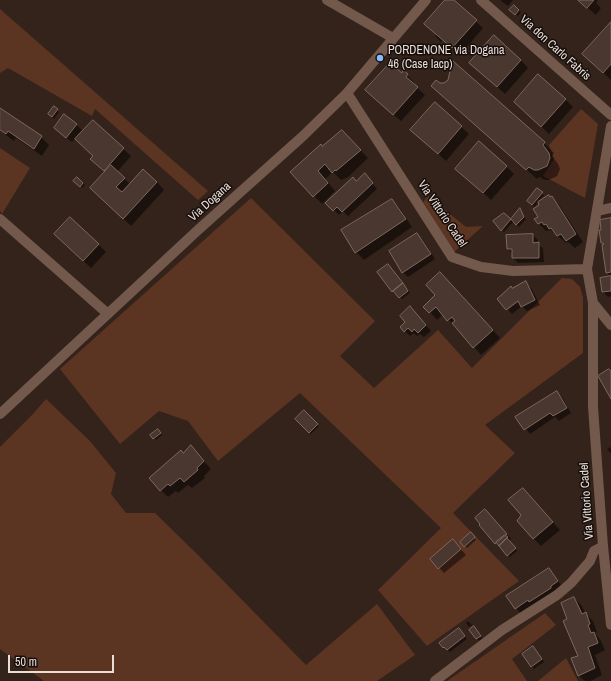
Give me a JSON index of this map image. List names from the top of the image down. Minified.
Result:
{"streets":{"street":["Via don Carlo Fabris","Via Dogana","Via Vittorio Cadel"]},"crossings":[["Via Dogana","Via Vittorio Cadel"]],"places":["PORDENONE via Dogana 46 (Case Iacp)"],"scale_bar":"50 m"}
